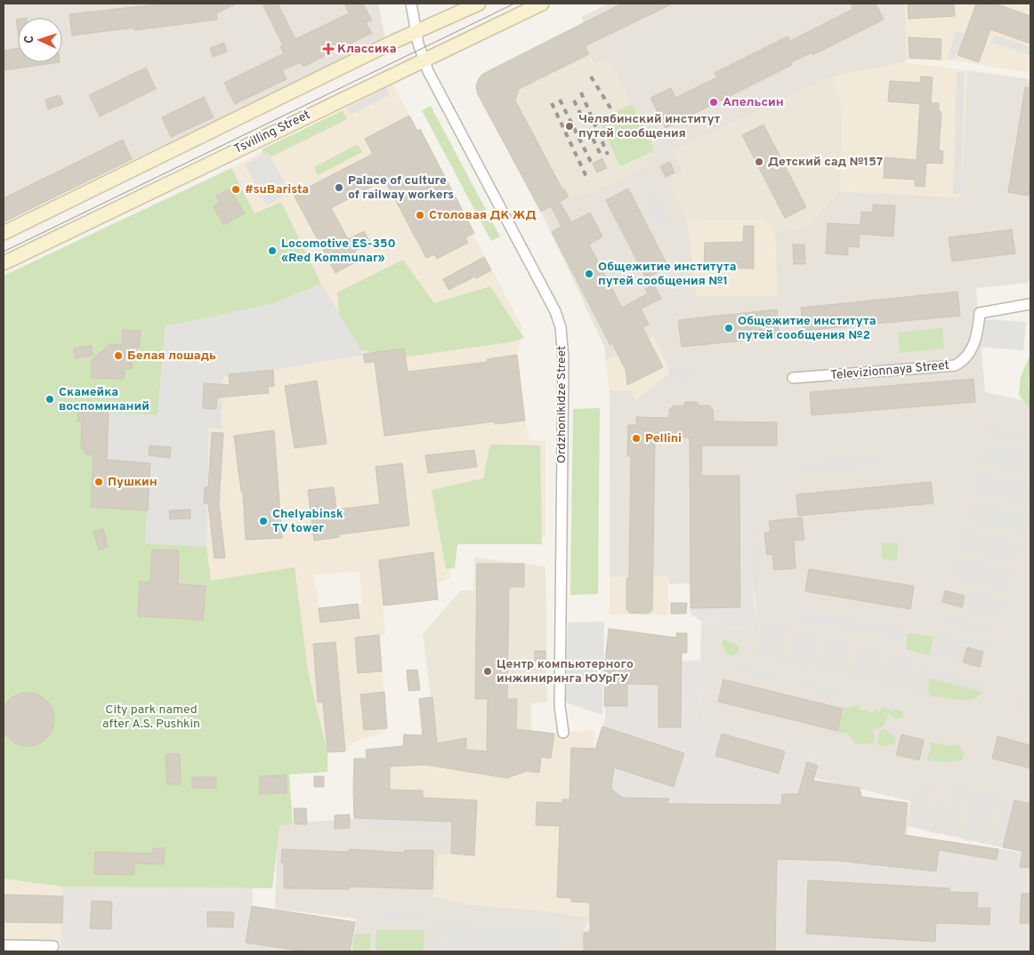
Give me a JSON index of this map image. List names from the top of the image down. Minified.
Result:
{"streets":{"main road":["Tsvilling Street"],"street":["Televizionnaya Street","Ordzhonikidze Street"]},"crossings":[["Tsvilling Street","Ordzhonikidze Street"]],"parks":["City park named after A.S. Pushkin"],"places":{"health":["Классика"],"other":["Апельсин","Челябинский институт путей сообщения","Детский сад №157","Palace of culture of railway workers","#suBarista","Столовая ДК ЖД","Locomotive ES-350 «Red Kommunar»","Общежитие института путей сообщения №1","Общежитие института путей сообщения №2","Белая лошадь","Скамейка воспоминаний","Pellini","Пушкин","Chelyabinsk TV tower","Центр компьютерного инжиниринга ЮУрГУ"]},"north":"left"}
